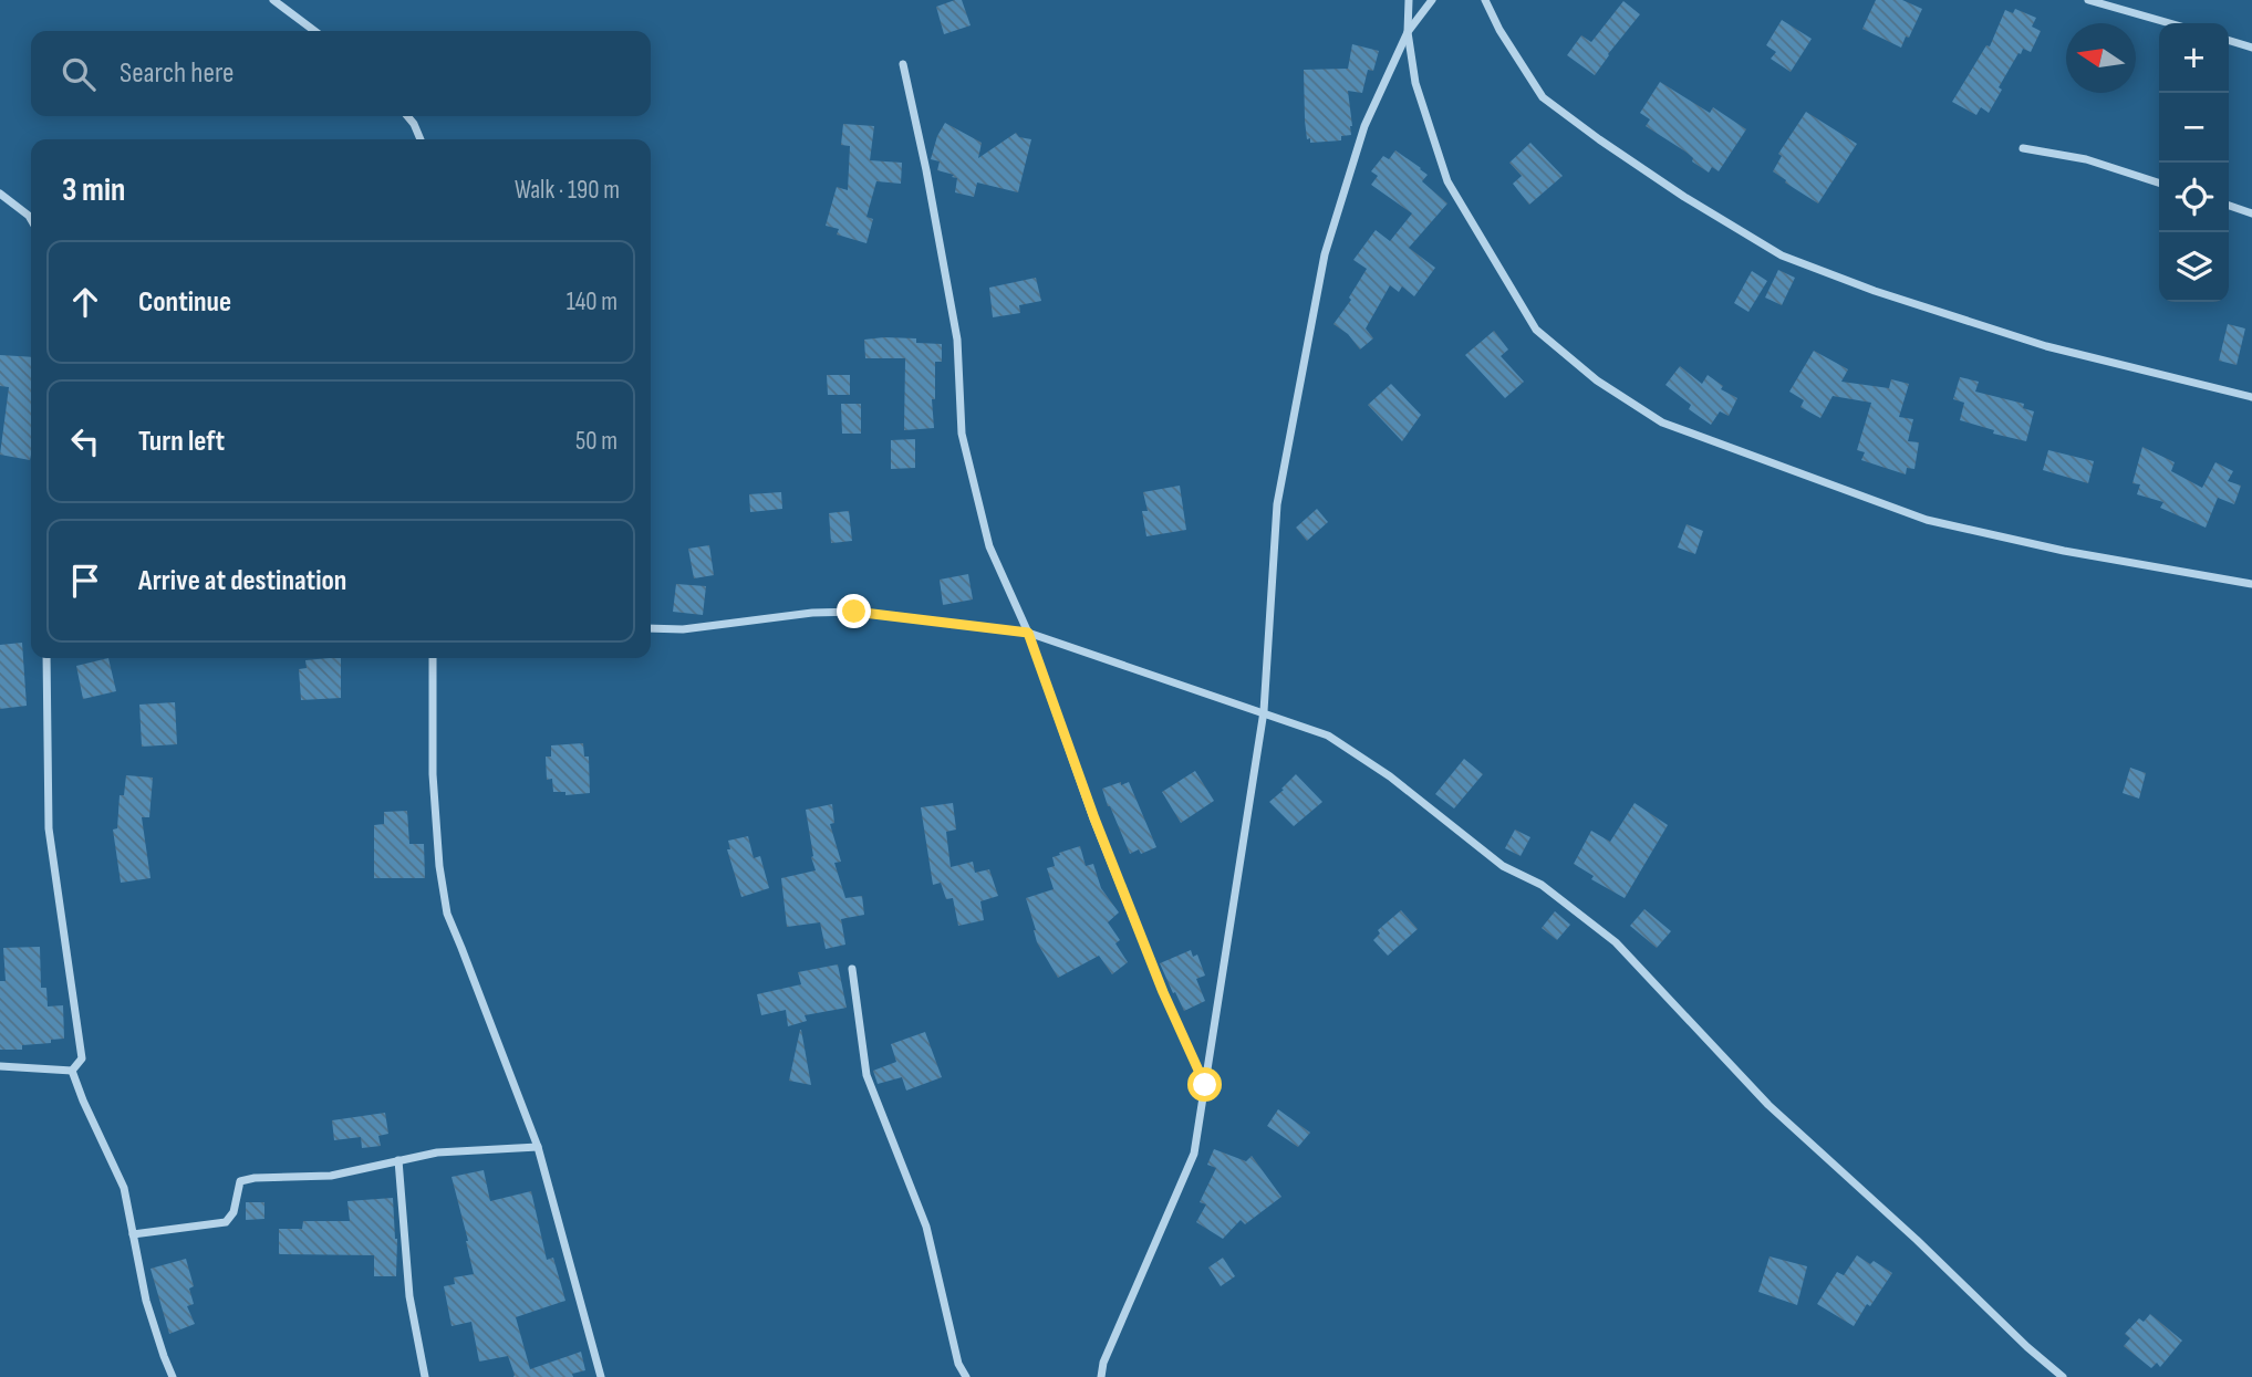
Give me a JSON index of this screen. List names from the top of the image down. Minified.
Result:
{"north":"left","page":{"map_buttons":["+","−"],"search":"Search here","heading":["3 min","Walk · 190 m"],"list":[["Continue","140 m"],["Turn left","50 m"],"Arrive at destination"]}}
